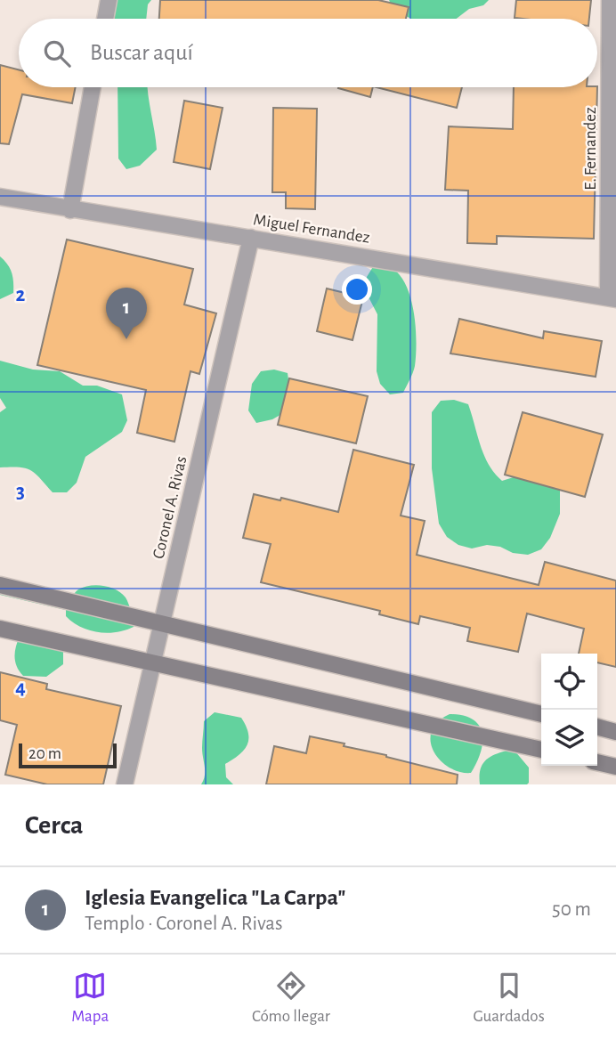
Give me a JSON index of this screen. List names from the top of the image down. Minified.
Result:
{"streets":{"street":["E. Fernandez","Miguel Fernandez","Coronel A. Rivas"]},"crossings":[["E. Fernandez","Miguel Fernandez"],["Miguel Fernandez","Coronel A. Rivas"]],"scale_bar":"20 m","page":{"search":"Buscar aquí","pins":"1","scale":"20 m","heading":"Cerca","list":[{"mark":"1","name":"Iglesia Evangelica \"La Carpa\"","note":"Templo · Coronel A. Rivas","value":"50 m"}],"nav":["Mapa","Cómo llegar","Guardados"]},"grid":{"rows":["2","3","4"]}}
